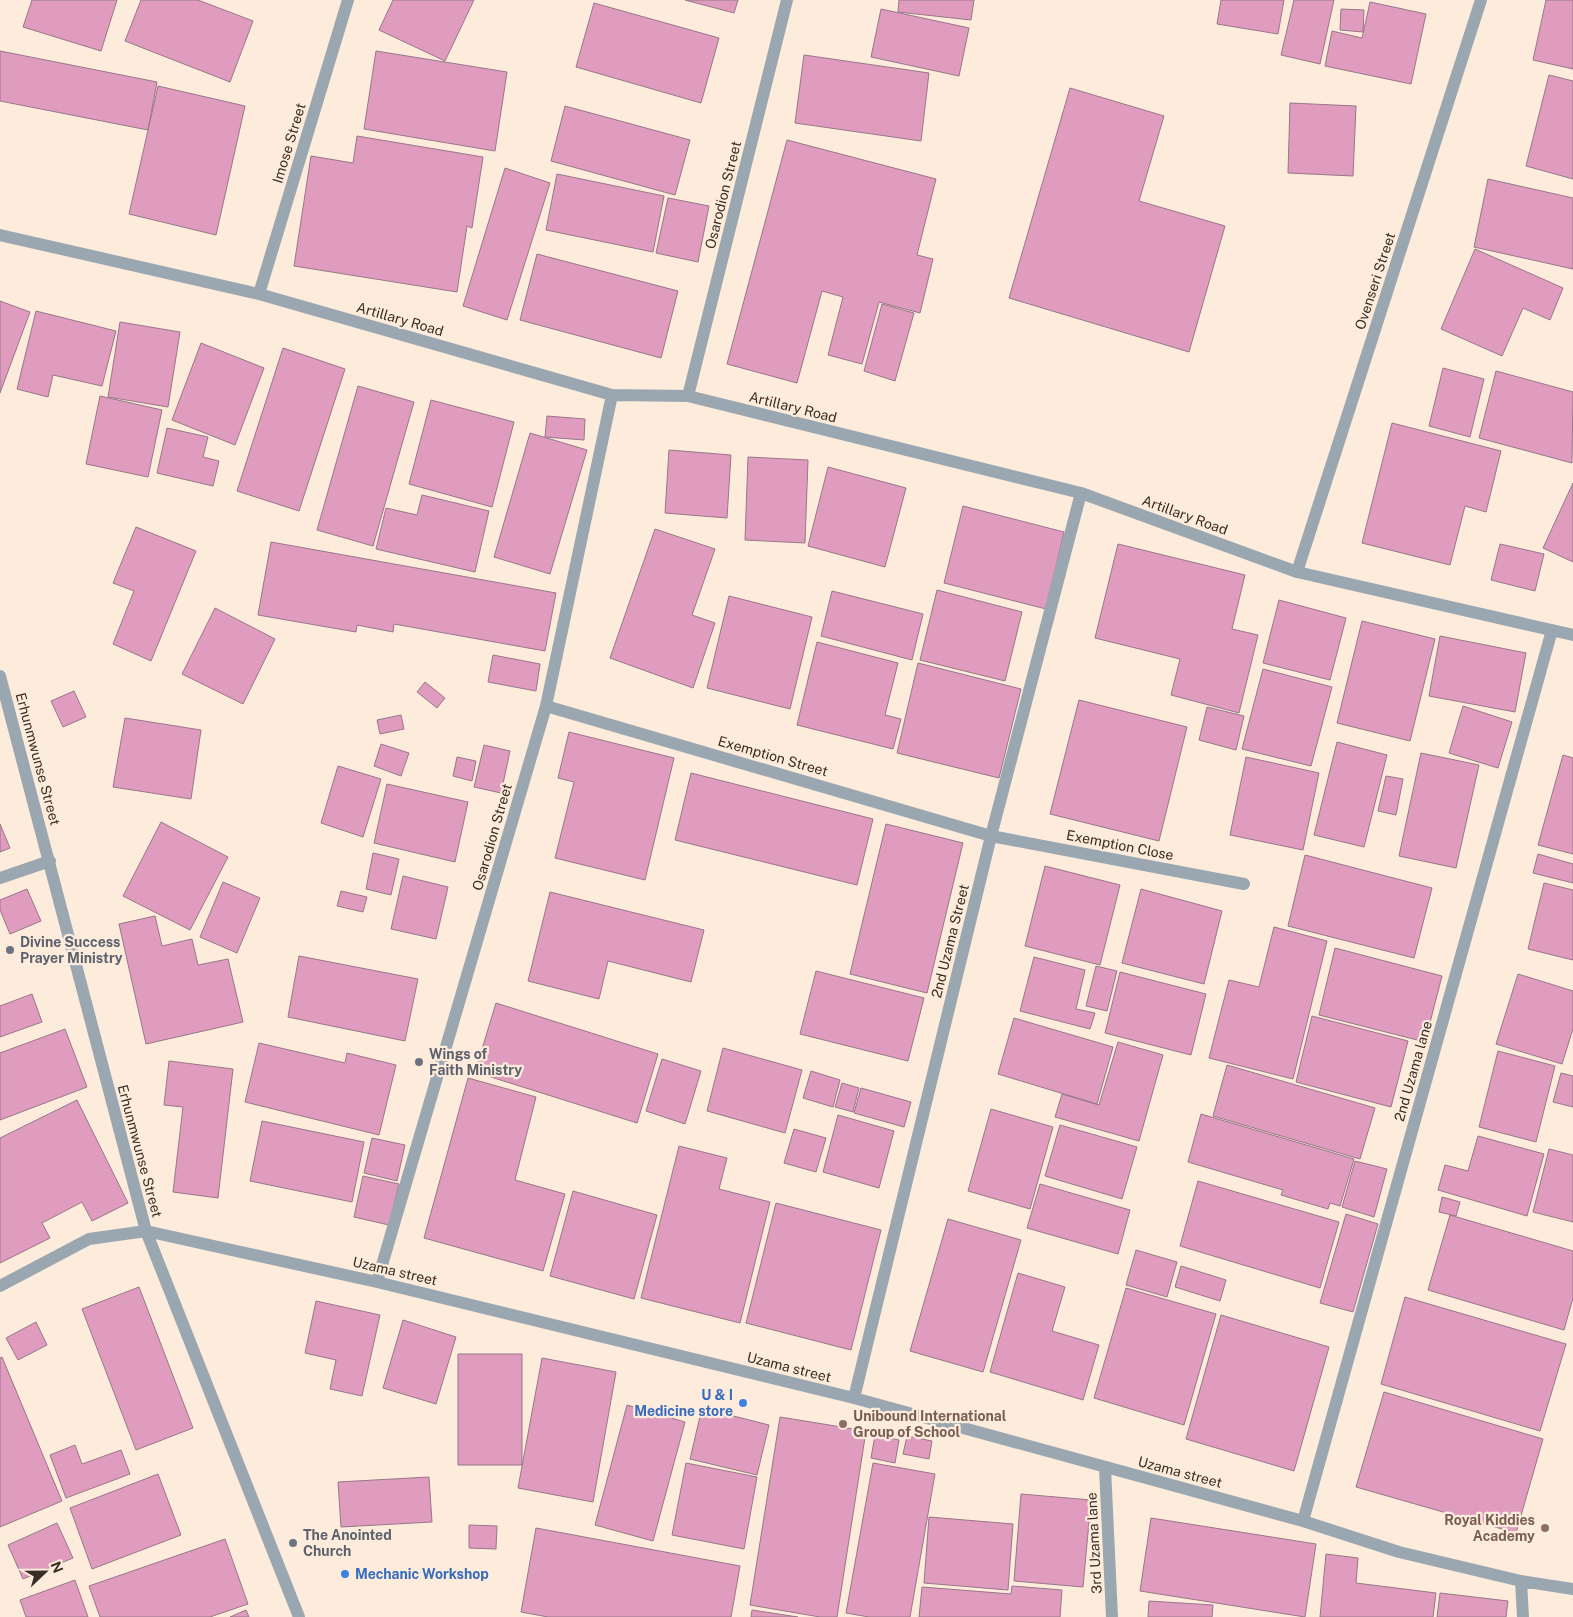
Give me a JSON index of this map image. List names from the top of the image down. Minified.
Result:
{"streets":{"street":["Imose Street","Osarodion Street","Ovenseri Street","Artillary Road","Exemption Street","Erhunmwunse Street","Exemption Close","2nd Uzama Street","2nd Uzama lane","Uzama street","3rd Uzama lane"]},"crossings":[["Imose Street","Artillary Road"],["Osarodion Street","Artillary Road"],["Osarodion Street","Exemption Street"],["Osarodion Street","Uzama street"],["Ovenseri Street","Artillary Road"],["Artillary Road","2nd Uzama Street"],["Artillary Road","2nd Uzama lane"],["Exemption Street","Exemption Close"],["Exemption Street","2nd Uzama Street"],["Erhunmwunse Street","Uzama street"],["Exemption Close","2nd Uzama Street"],["2nd Uzama Street","Uzama street"],["2nd Uzama lane","Uzama street"],["Uzama street","3rd Uzama lane"]],"places":["Divine Success Prayer Ministry","Wings of Faith Ministry","U & I Medicine store","Unibound International Group of School","Royal Kiddies Academy","The Anointed Church","Mechanic Workshop"],"north":"right"}
